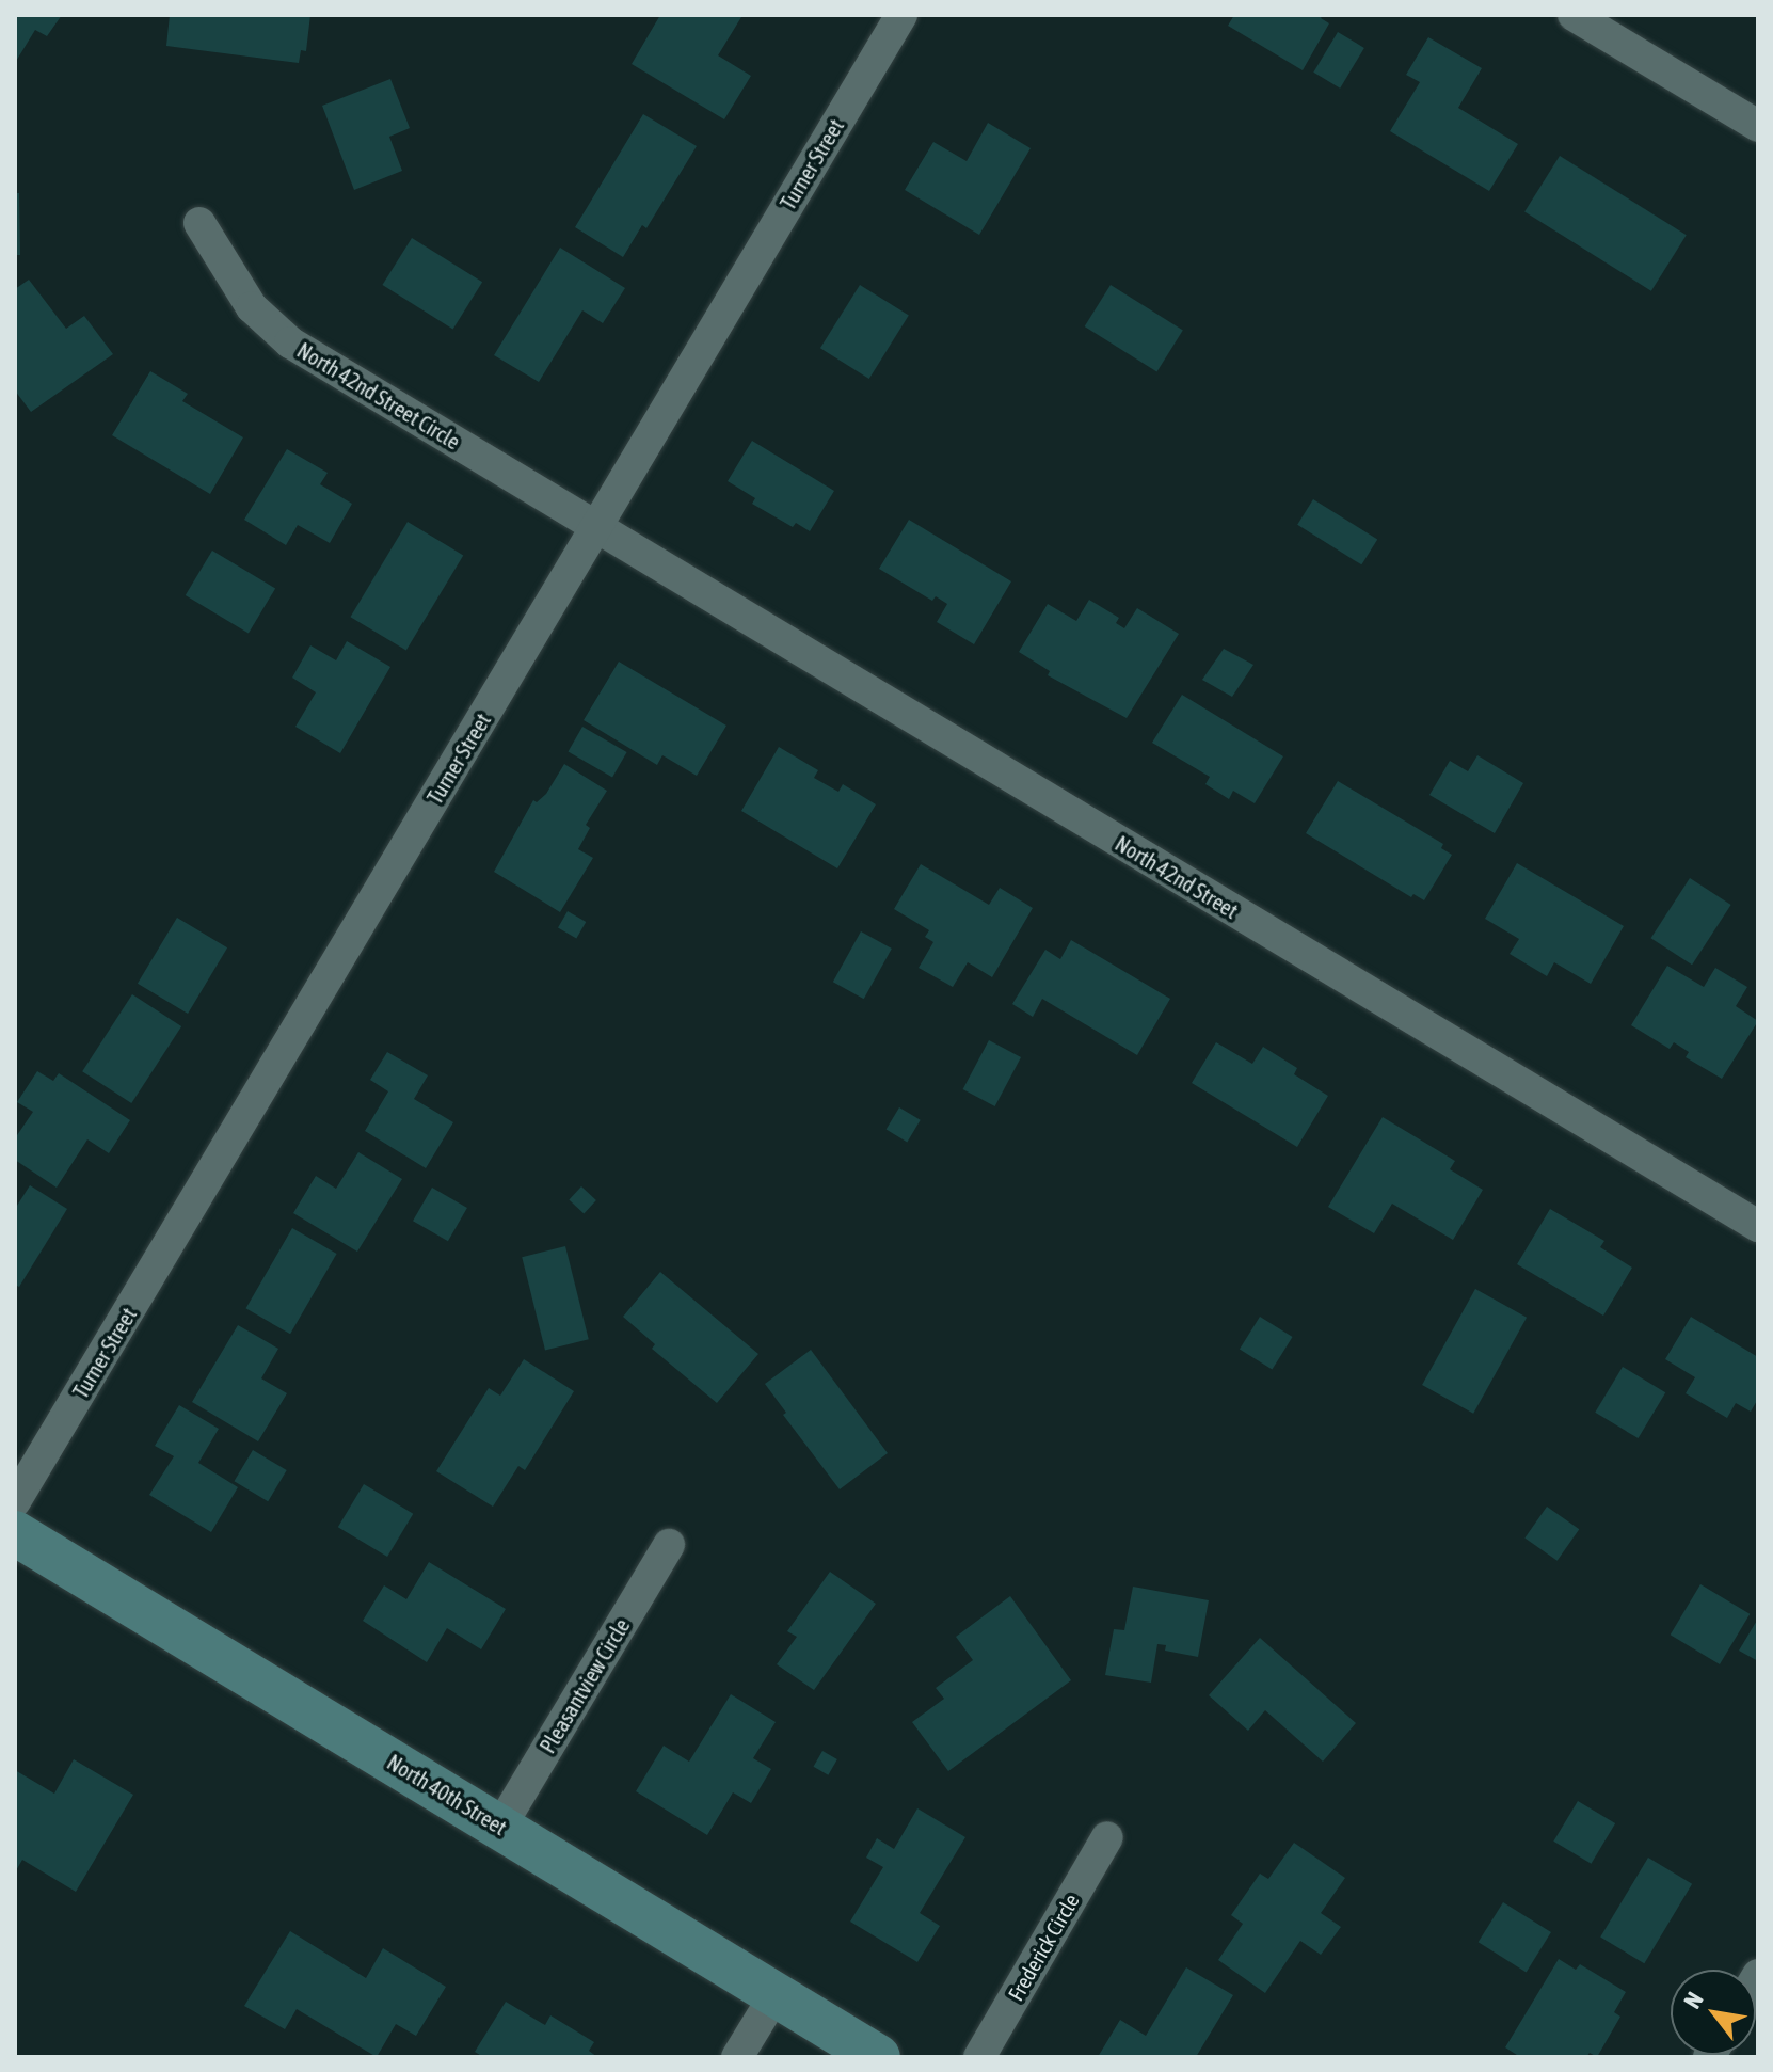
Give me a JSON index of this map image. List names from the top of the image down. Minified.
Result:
{"streets":{"street":["Turner Street","North 42nd Street Circle","North 42nd Street","Pleasantview Circle","North 40th Street","Frederick Circle"]},"crossings":[["Turner Street","North 42nd Street Circle"],["Turner Street","North 42nd Street"],["North 42nd Street Circle","North 42nd Street"],["Pleasantview Circle","North 40th Street"]],"north":"top left"}
